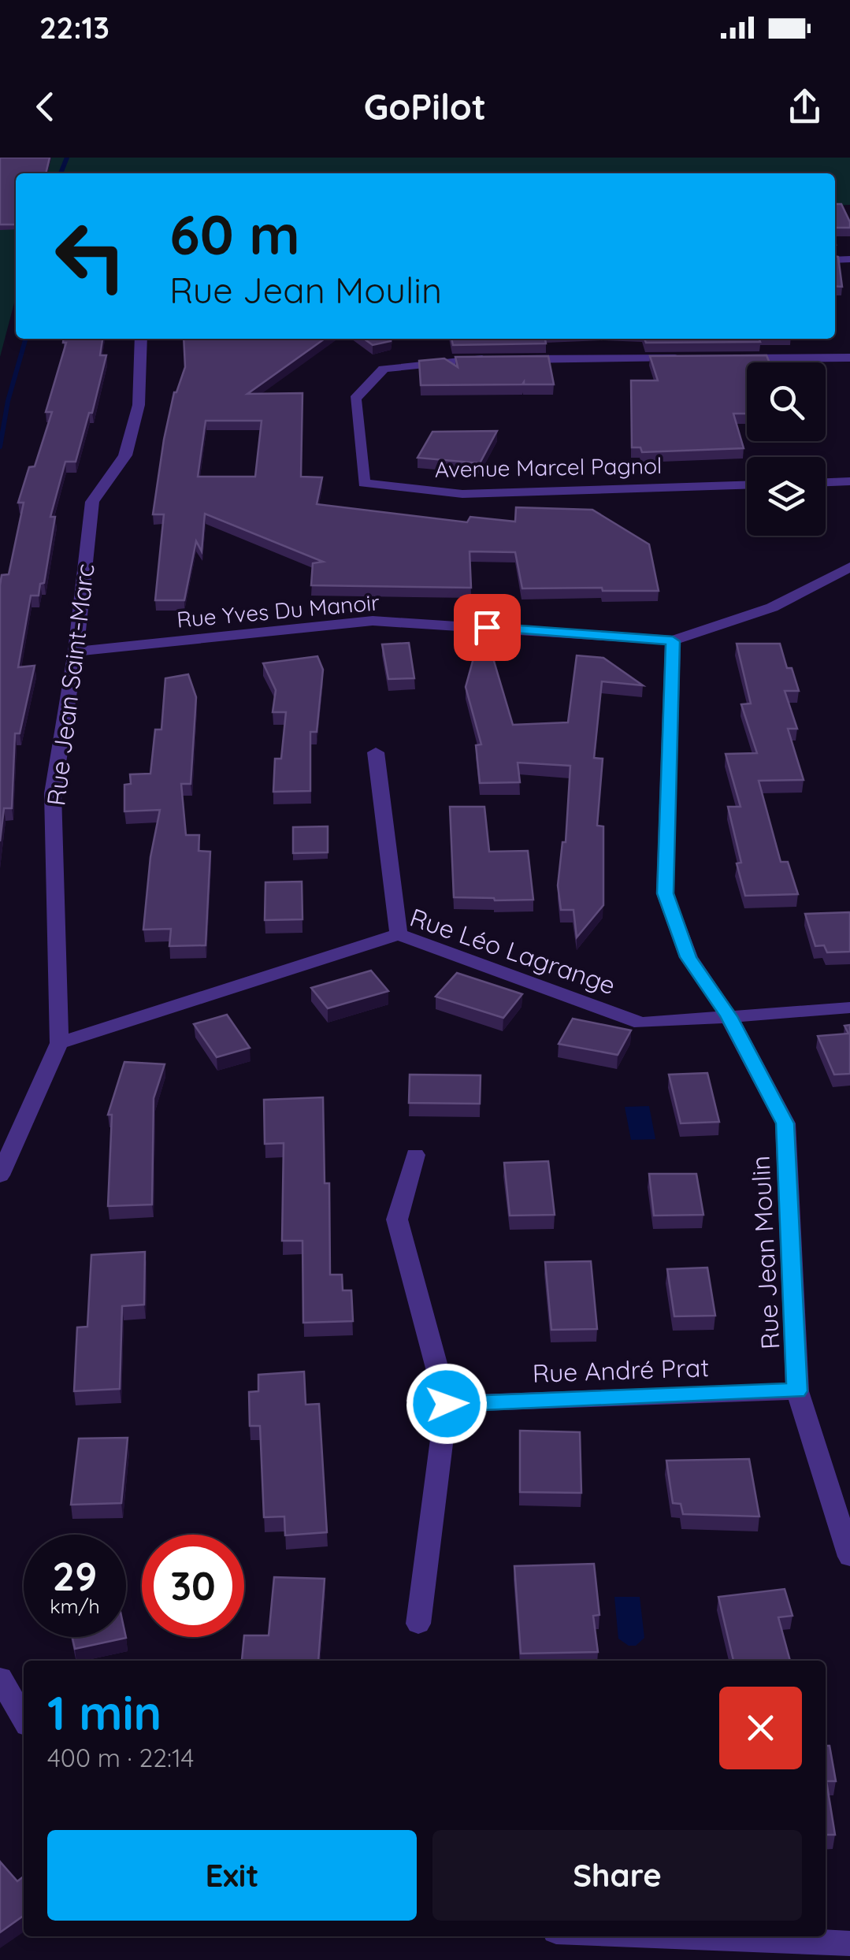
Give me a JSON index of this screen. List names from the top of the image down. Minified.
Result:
{"streets":{"street":["Avenue Marcel Pagnol","Rue Yves Du Manoir","Rue Jean Saint-Marc","Rue Léo Lagrange","Rue Jean Moulin","Rue André Prat"]},"crossings":[["Rue Yves Du Manoir","Rue Jean Saint-Marc"],["Rue Yves Du Manoir","Rue Jean Moulin"],["Rue Jean Saint-Marc","Rue Léo Lagrange"],["Rue Léo Lagrange","Rue Jean Moulin"],["Rue Jean Moulin","Rue André Prat"]],"page":{"status":"22:13","header":"GoPilot","turn":["60 m","Rue Jean Moulin"],"speed":"29 km/h","limit":"30","heading":["1 min","400 m · 22:14"],"buttons":["Exit","Share"]}}
